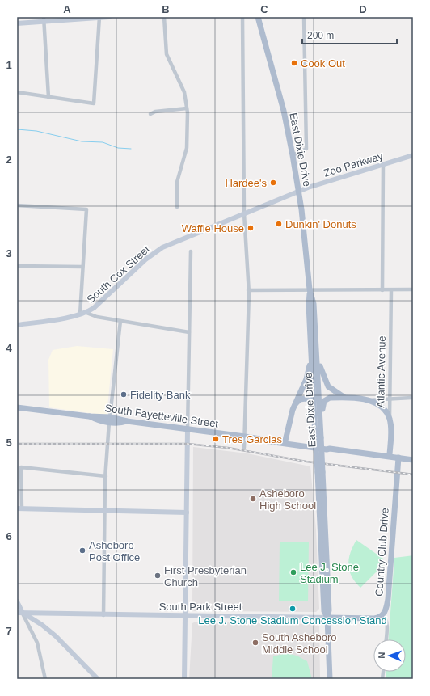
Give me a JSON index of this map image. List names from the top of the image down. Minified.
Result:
{"streets":{"main road":["East Dixie Drive","Zoo Parkway","South Cox Street","Atlantic Avenue","South Fayetteville Street","Country Club Drive","South Park Street"]},"crossings":[["East Dixie Drive","Zoo Parkway"],["East Dixie Drive","South Cox Street"],["East Dixie Drive","South Park Street"],["Zoo Parkway","South Cox Street"],["Atlantic Avenue","South Fayetteville Street"],["South Fayetteville Street","Country Club Drive"],["Country Club Drive","South Park Street"]],"places":["Cook Out","Hardee's","Dunkin' Donuts","Waffle House","Fidelity Bank","Tres Garcias","Asheboro High School","Asheboro Post Office","Lee J. Stone Stadium","First Presbyterian Church","Lee J. Stone Stadium Concession Stand","South Asheboro Middle School"],"scale_bar":"200 m","north":"left","grid":{"columns":["A","B","C","D"],"rows":["1","2","3","4","5","6","7"]}}
